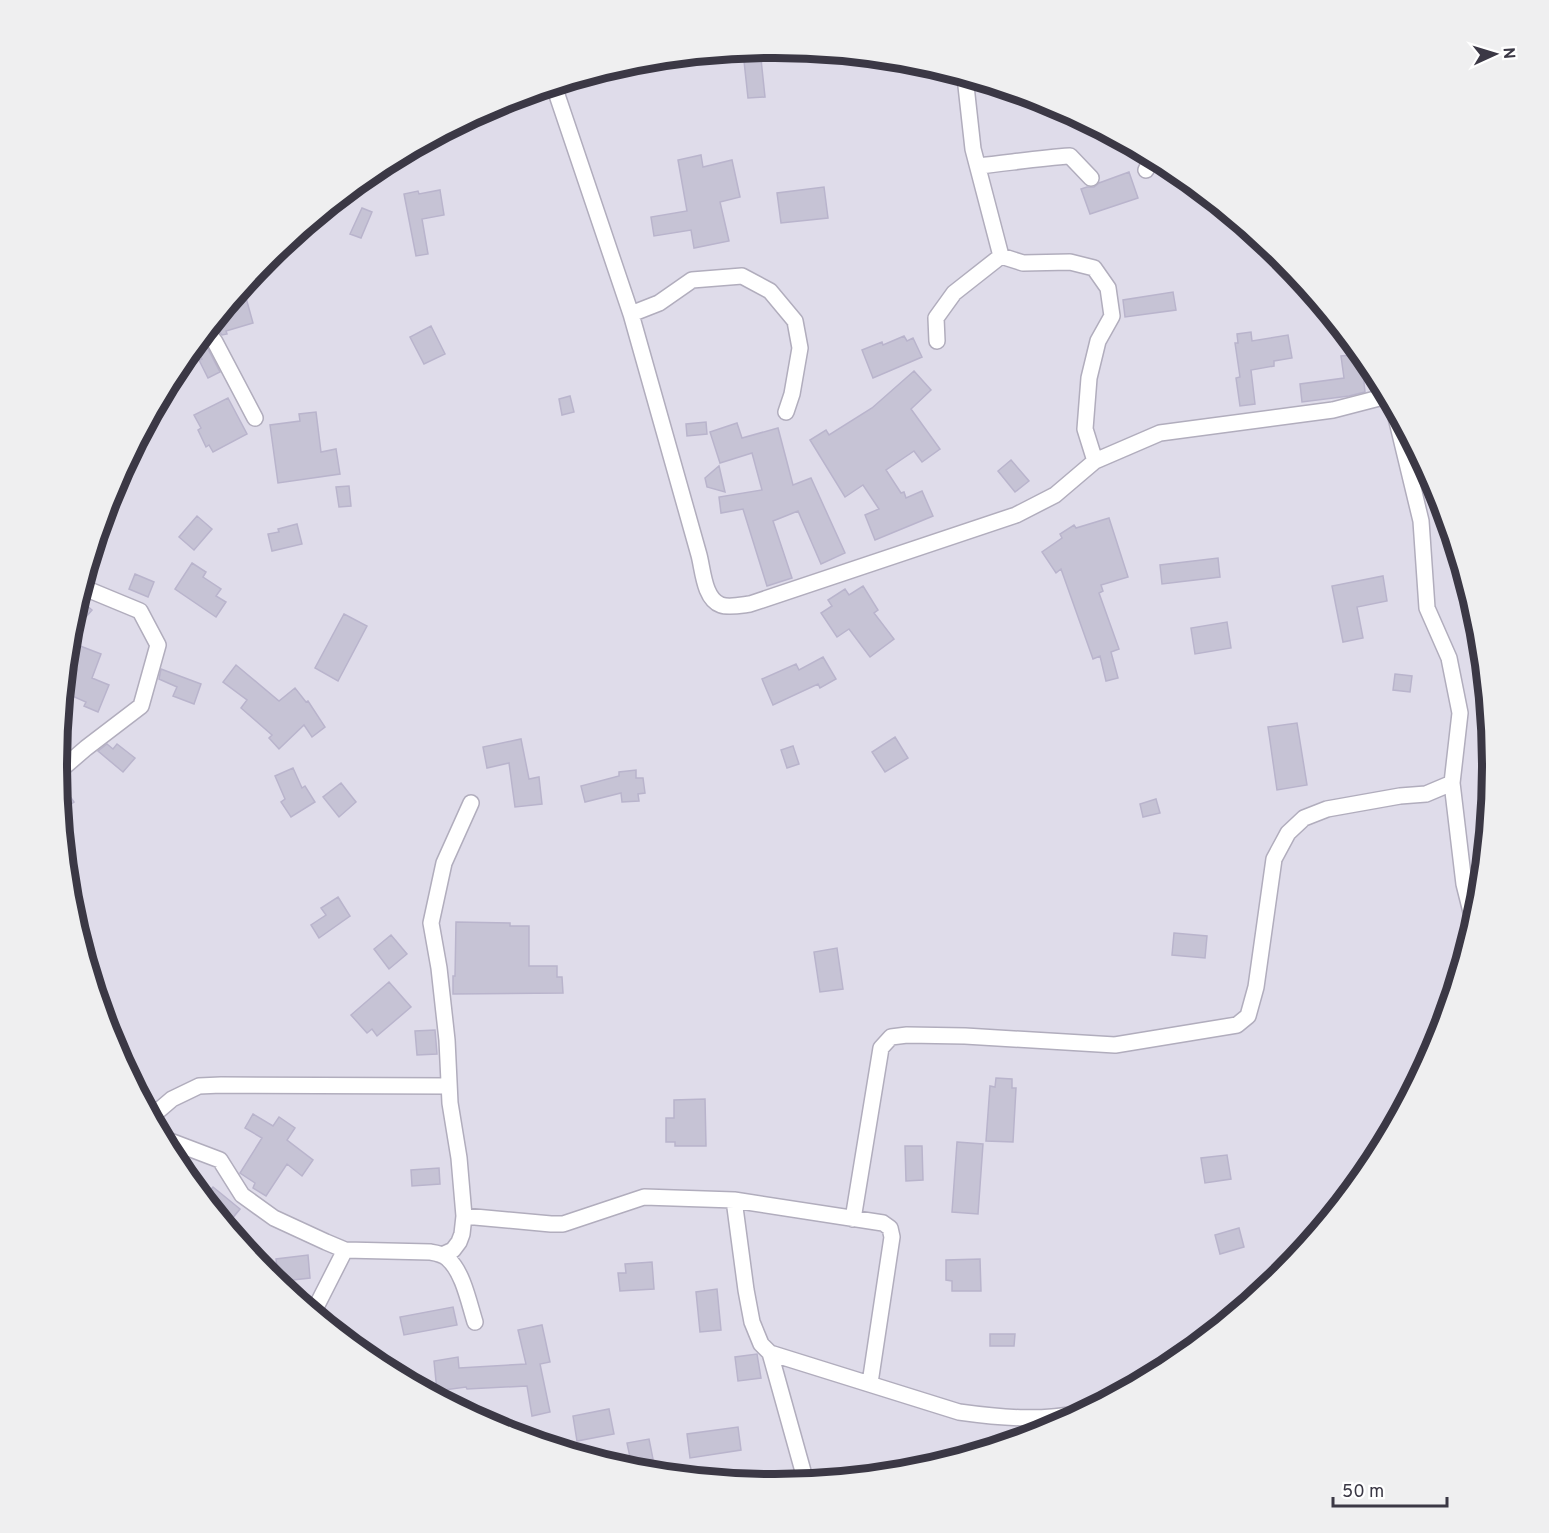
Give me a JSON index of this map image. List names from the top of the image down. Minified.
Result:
{"scale_bar":"50 m","north":"right"}
